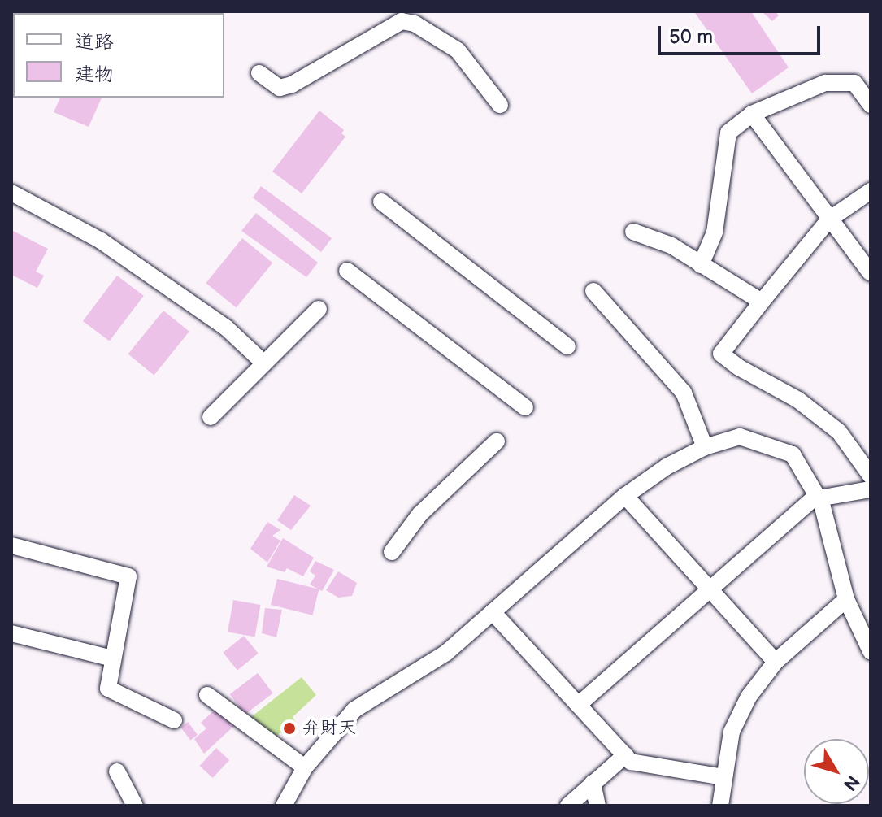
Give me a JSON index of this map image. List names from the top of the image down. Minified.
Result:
{"places":["弁財天"],"legend":["道路","建物"],"scale_bar":"50 m","north":"bottom right"}
